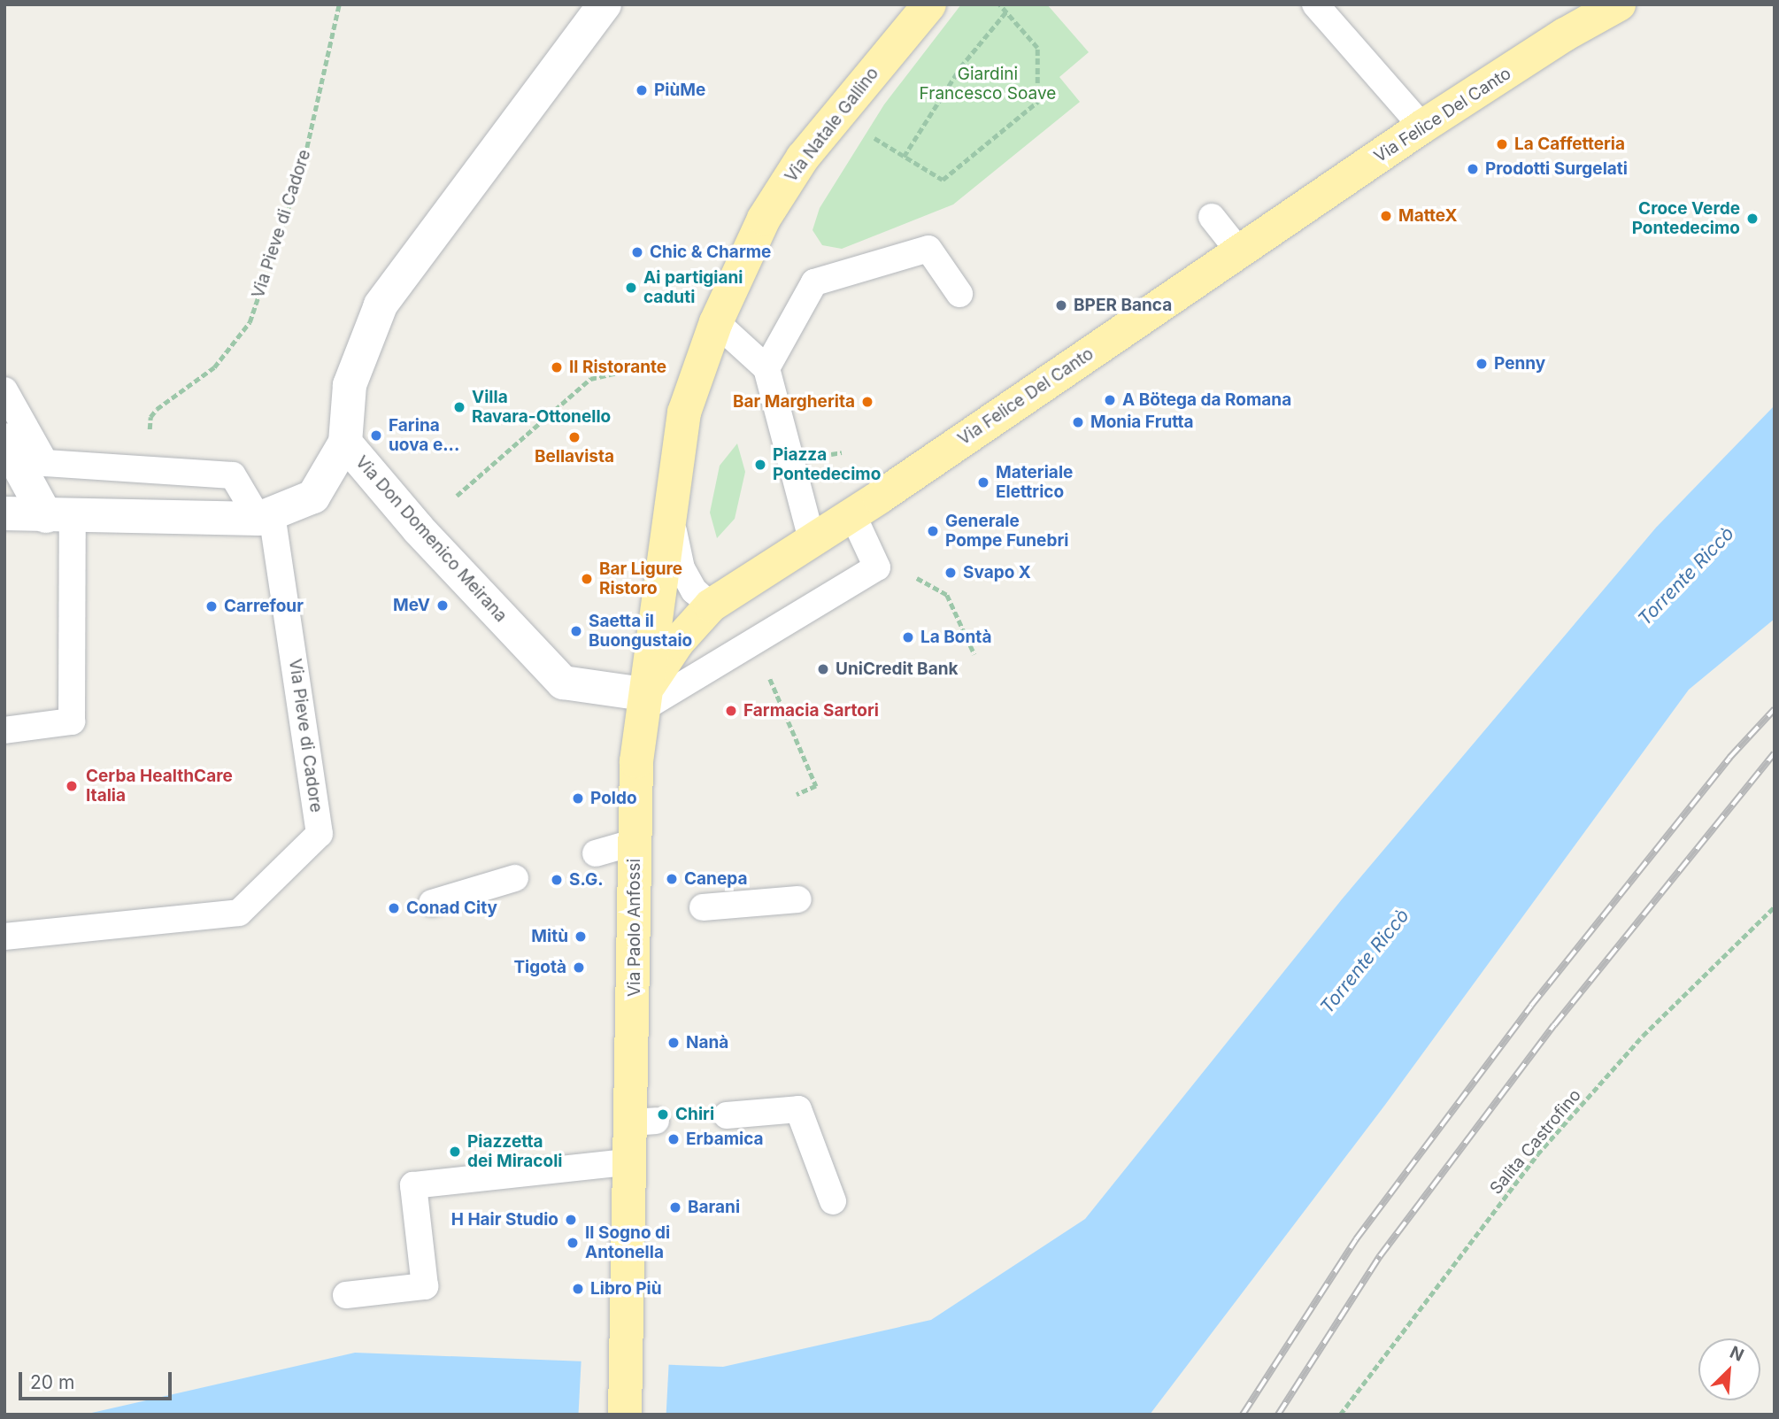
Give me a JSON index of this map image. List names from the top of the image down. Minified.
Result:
{"streets":{"main road":["Via Felice Del Canto","Via Natale Gallino","Via Paolo Anfossi"],"street":["Via Don Domenico Meirana"],"lane":["Via Pieve di Cadore"],"path":["Salita Castrofino"]},"crossings":[["Via Don Domenico Meirana","Via Paolo Anfossi"]],"water":["Torrente Riccò"],"parks":["Giardini Francesco Soave"],"places":["PiùMe","La Caffetteria","Prodotti Surgelati","MatteX","Croce Verde Pontedecimo","Chic & Charme","Ai partigiani caduti","BPER Banca","Penny","Il Ristorante","A Bötega da Romana","Bar Margherita","Villa Ravara-Ottonello","Monia Frutta","Farina uova e...","Bellavista","Piazza Pontedecimo","Materiale Elettrico","Generale Pompe Funebri","Svapo X","Bar Ligure Ristoro","MeV","Carrefour","Saetta il Buongustaio","La Bontà","UniCredit Bank","Farmacia Sartori","Cerba HealthCare Italia","Poldo","Canepa","S.G.","Conad City","Mitù","Tigotà","Nanà","Chiri","Erbamica","Piazzetta dei Miracoli","Barani","H Hair Studio","Il Sogno di Antonella","Libro Più"],"scale_bar":"20 m","north":"top right"}
